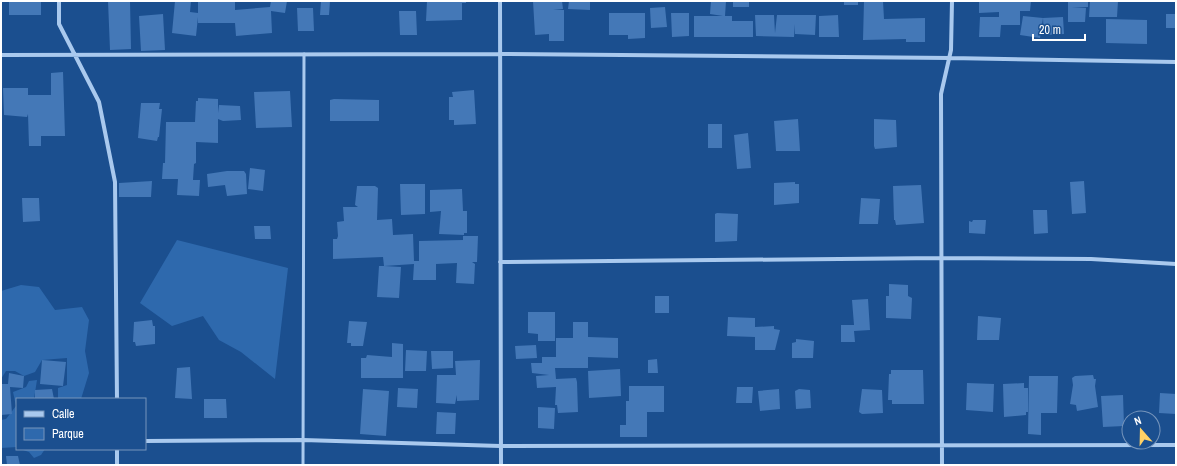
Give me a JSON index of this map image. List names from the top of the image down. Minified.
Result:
{"legend":["Calle","Parque"],"scale_bar":"20 m","north":"top"}
